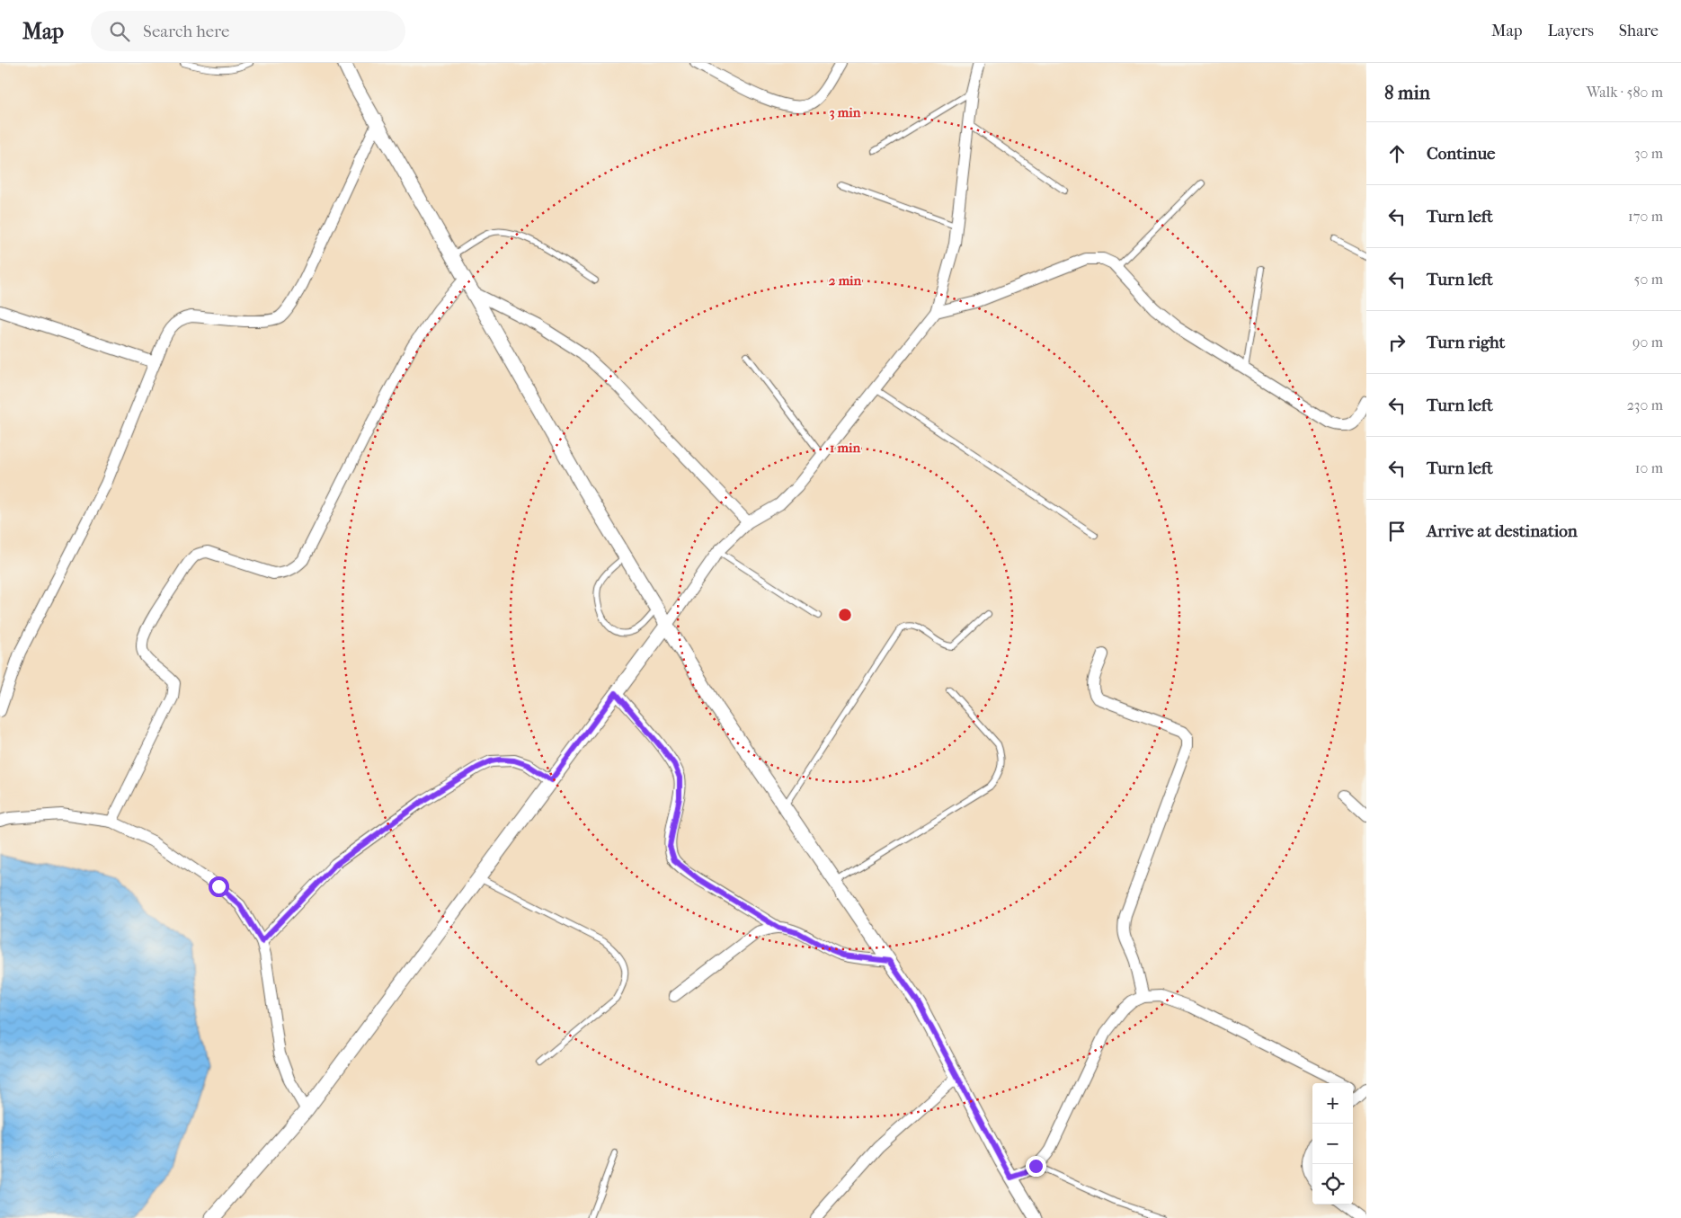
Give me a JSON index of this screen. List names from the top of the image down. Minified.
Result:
{"page":{"header":"Map","search":"Search here","nav":["Map","Layers","Share"],"heading":["8 min","Walk · 580 m"],"list":[["Continue","30 m"],["Turn left","170 m"],["Turn left","50 m"],["Turn right","90 m"],["Turn left","230 m"],["Turn left","10 m"],"Arrive at destination"],"map_buttons":["+","−"]},"rings":["3 min","2 min","1 min"]}
